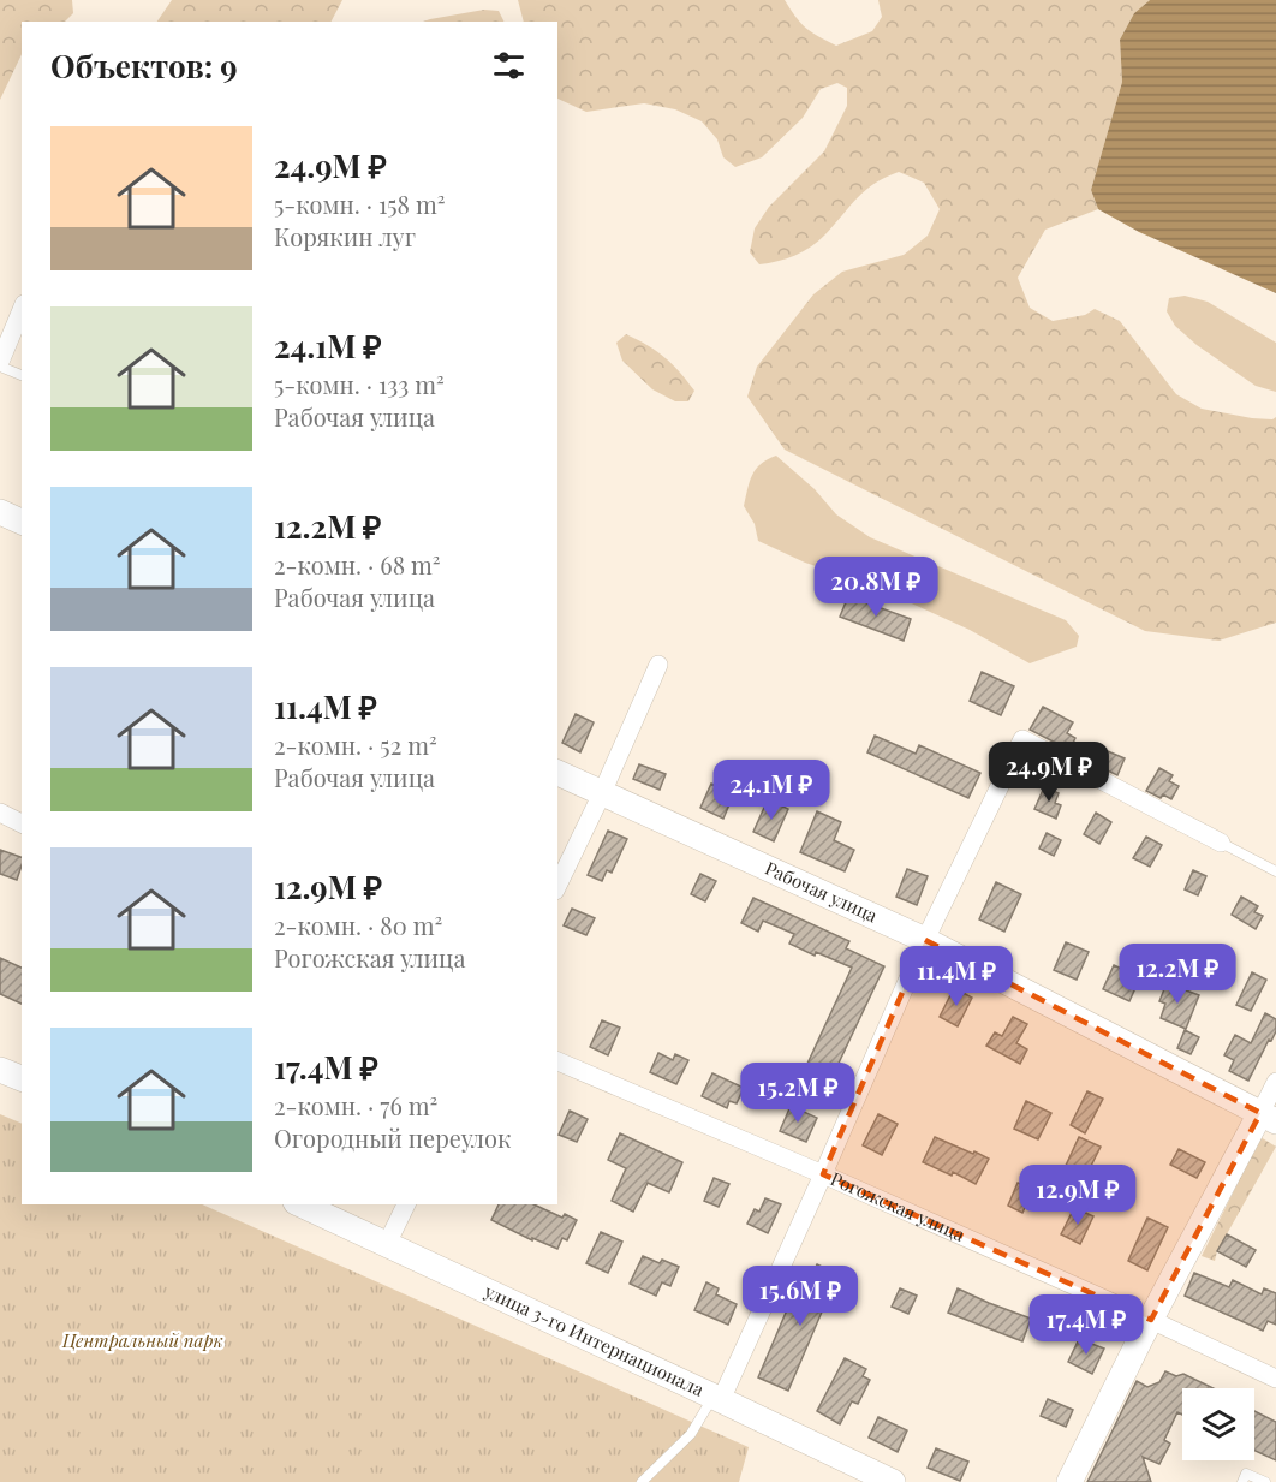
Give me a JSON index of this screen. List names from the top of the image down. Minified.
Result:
{"streets":{"main road":["Рабочая улица","улица 3-го Интернационала"],"street":["Рогожская улица"]},"parks":["Центральный парк"],"page":{"heading":"Объектов: 9","list":[{"name":"24.9M ₽","note":"5-комн. · 158 m² · Корякин луг"},{"name":"24.1M ₽","note":"5-комн. · 133 m² · Рабочая улица"},{"name":"12.2M ₽","note":"2-комн. · 68 m² · Рабочая улица"},{"name":"11.4M ₽","note":"2-комн. · 52 m² · Рабочая улица"},{"name":"12.9M ₽","note":"2-комн. · 80 m² · Рогожская улица"},{"name":"17.4M ₽","note":"2-комн. · 76 m² · Огородный переулок"}],"price":["20.8M ₽","24.9M ₽","24.1M ₽","12.2M ₽","11.4M ₽","15.2M ₽","12.9M ₽","15.6M ₽","17.4M ₽"]}}
